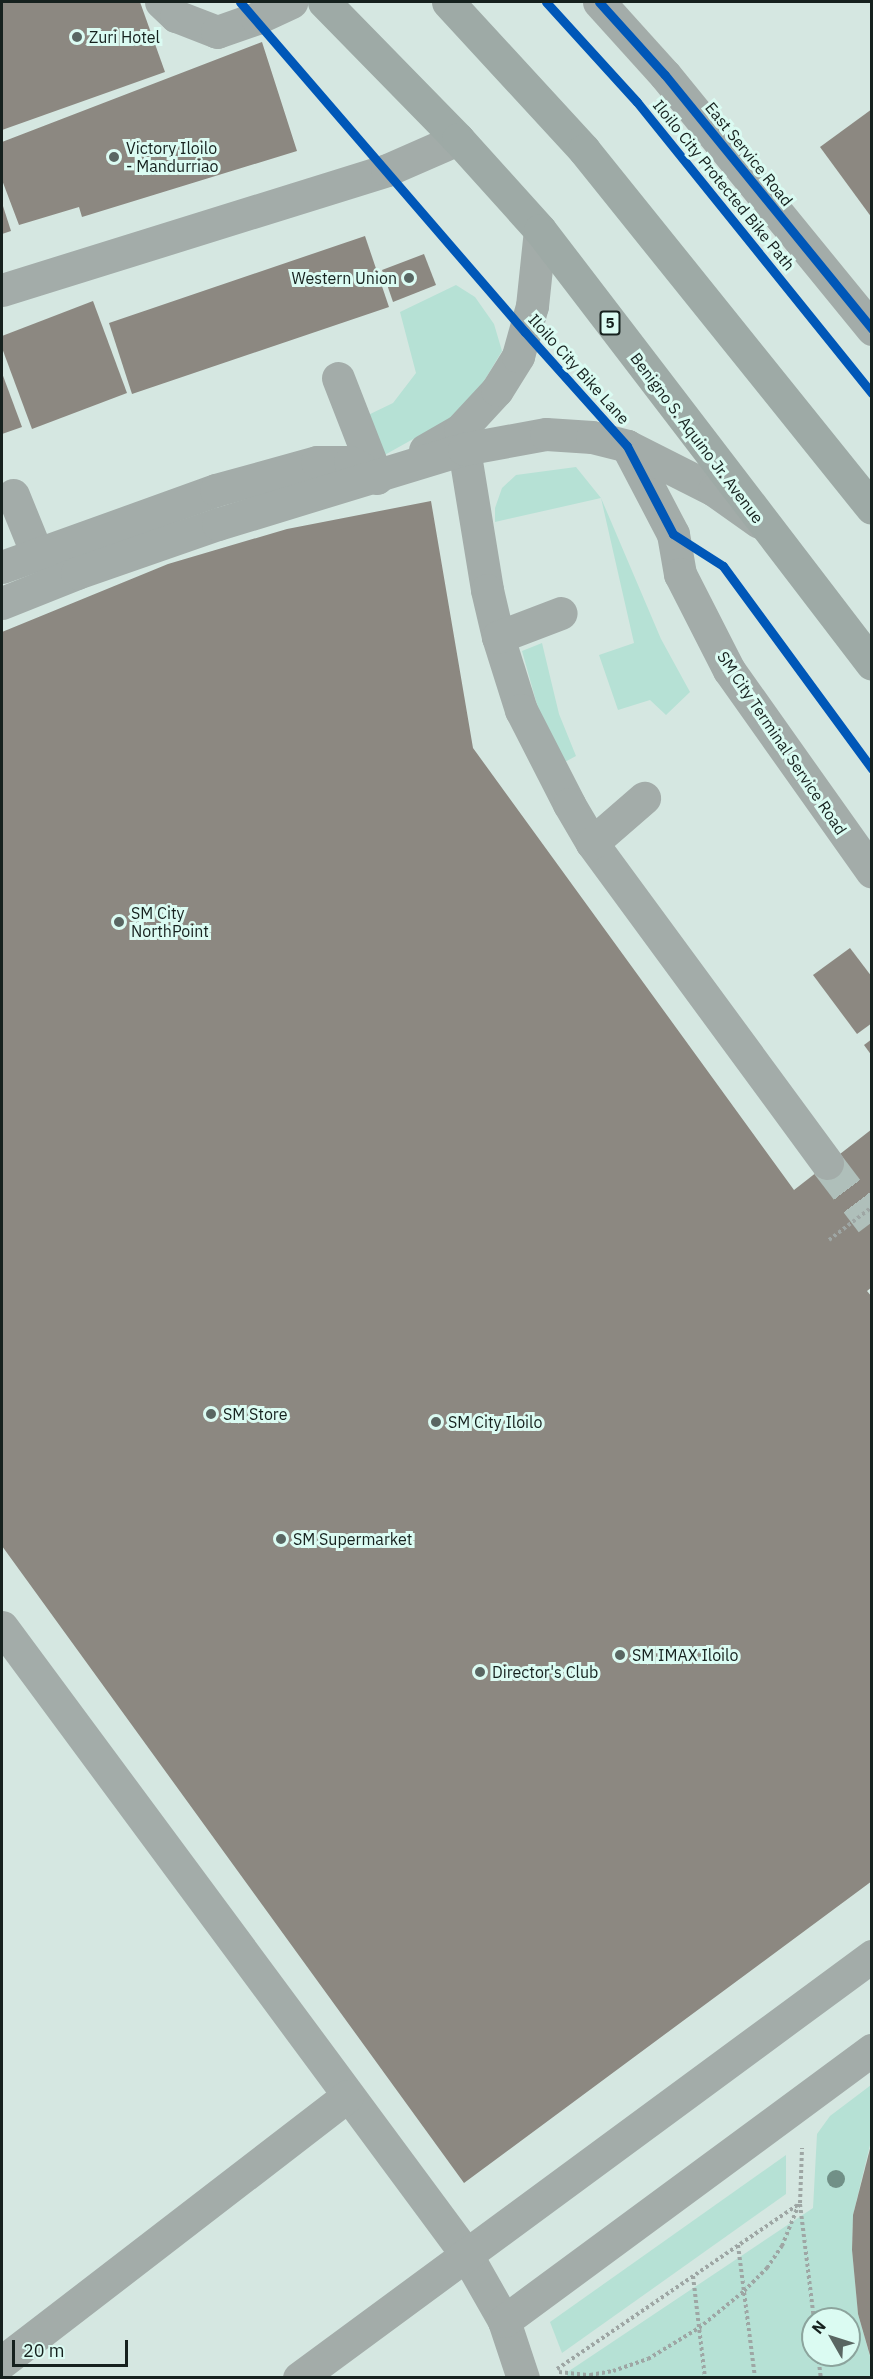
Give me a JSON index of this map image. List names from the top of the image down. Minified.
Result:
{"streets":{"highway":["5","Benigno S. Aquino Jr. Avenue"],"street":["East Service Road","SM City Terminal Service Road"],"cycle path":["Iloilo City Protected Bike Path","Iloilo City Bike Lane"]},"places":["Zuri Hotel","Victory Iloilo - Mandurriao","Western Union","SM City NorthPoint","SM Store","SM City Iloilo","SM Supermarket","SM IMAX Iloilo","Director's Club"],"scale_bar":"20 m","north":"top left"}
